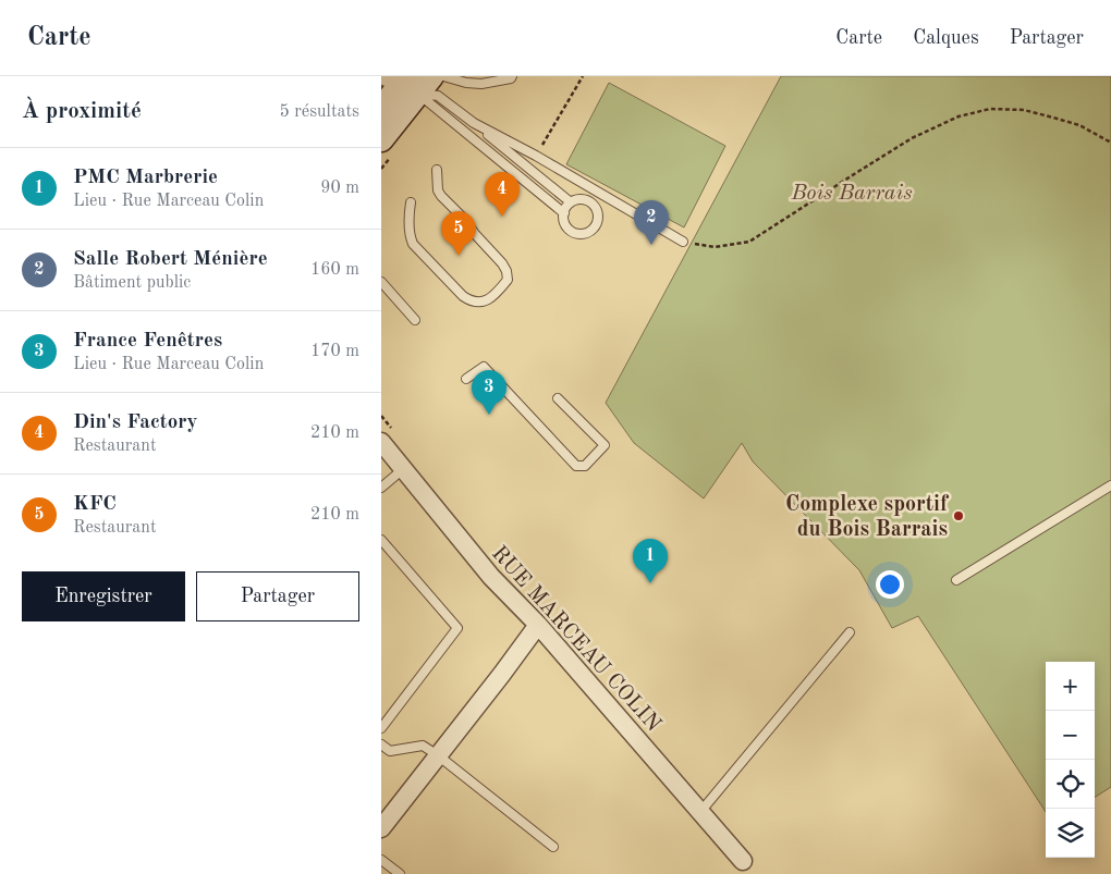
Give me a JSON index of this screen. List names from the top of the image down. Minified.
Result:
{"streets":{"street":["RUE MARCEAU COLIN"]},"parks":["Bois Barrais"],"places":["Complexe sportif du Bois Barrais"],"page":{"header":"Carte","nav":["Carte","Calques","Partager"],"heading":["À proximité","5 résultats"],"list":[{"mark":"1","name":"PMC Marbrerie","note":"Lieu · Rue Marceau Colin","value":"90 m"},{"mark":"2","name":"Salle Robert Ménière","note":"Bâtiment public","value":"160 m"},{"mark":"3","name":"France Fenêtres","note":"Lieu · Rue Marceau Colin","value":"170 m"},{"mark":"4","name":"Din's Factory","note":"Restaurant","value":"210 m"},{"mark":"5","name":"KFC","note":"Restaurant","value":"210 m"}],"pins":["4","2","5","3","1"],"buttons":["Enregistrer","Partager"],"map_buttons":["+","−"]}}
